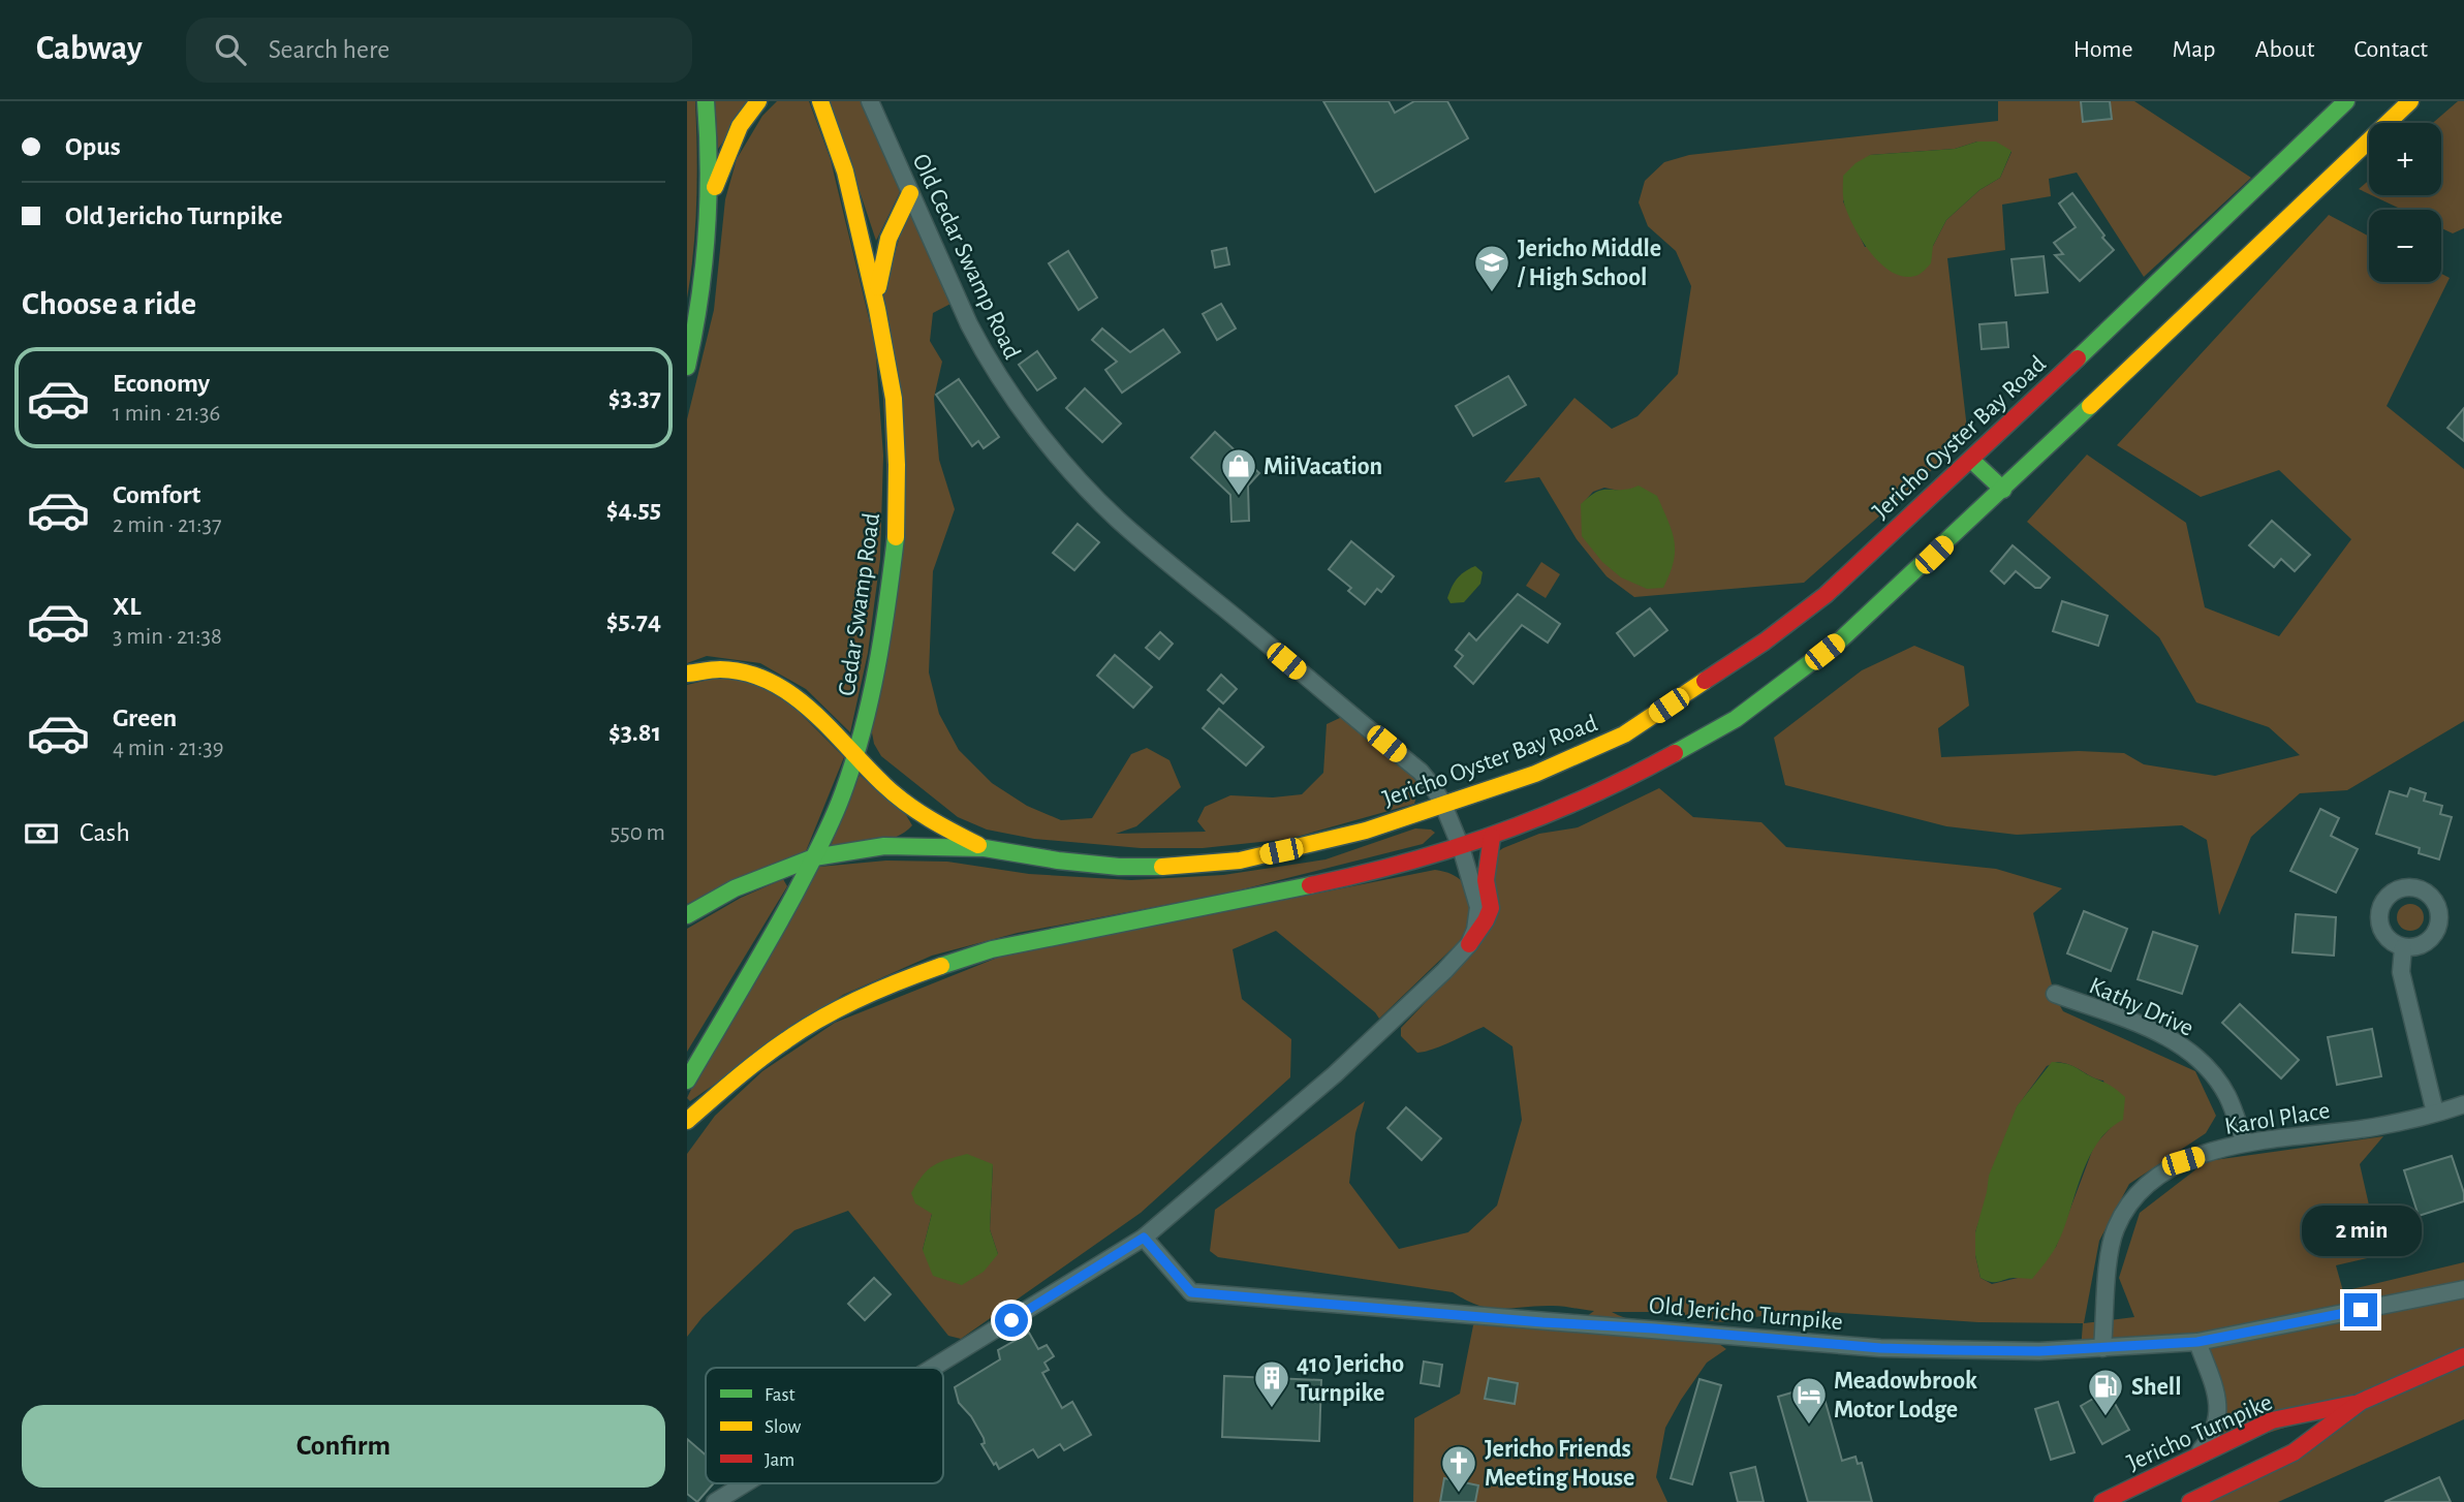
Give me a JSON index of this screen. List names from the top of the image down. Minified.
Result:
{"streets":{"main road":["Jericho Oyster Bay Road","Cedar Swamp Road","Jericho Turnpike"],"street":["Old Cedar Swamp Road","Kathy Drive","Karol Place","Old Jericho Turnpike"]},"crossings":[["Old Cedar Swamp Road","Jericho Oyster Bay Road"],["Jericho Oyster Bay Road","Cedar Swamp Road"],["Kathy Drive","Karol Place"],["Karol Place","Old Jericho Turnpike"]],"places":{"school or university":["Jericho Middle / High School"],"shop":["MiiVacation"],"building":["410 Jericho Turnpike"],"fuel station":["Shell"],"hotel":["Meadowbrook Motor Lodge"],"church":["Jericho Friends Meeting House"]},"legend":["Fast","Slow","Jam"],"page":{"header":"Cabway","search":"Search here","nav":["Home","Map","About","Contact"],"banner":["Opus","Old Jericho Turnpike"],"map_buttons":["+","−"],"heading":"Choose a ride","list":[{"name":"Economy","note":"1 min · 21:36","value":"$3.37"},{"name":"Comfort","note":"2 min · 21:37","value":"$4.55"},{"name":"XL","note":"3 min · 21:38","value":"$5.74"},{"name":"Green","note":"4 min · 21:39","value":"$3.81"}],"pay":["Cash","550 m"],"bubble":"2 min","buttons":"Confirm"}}
